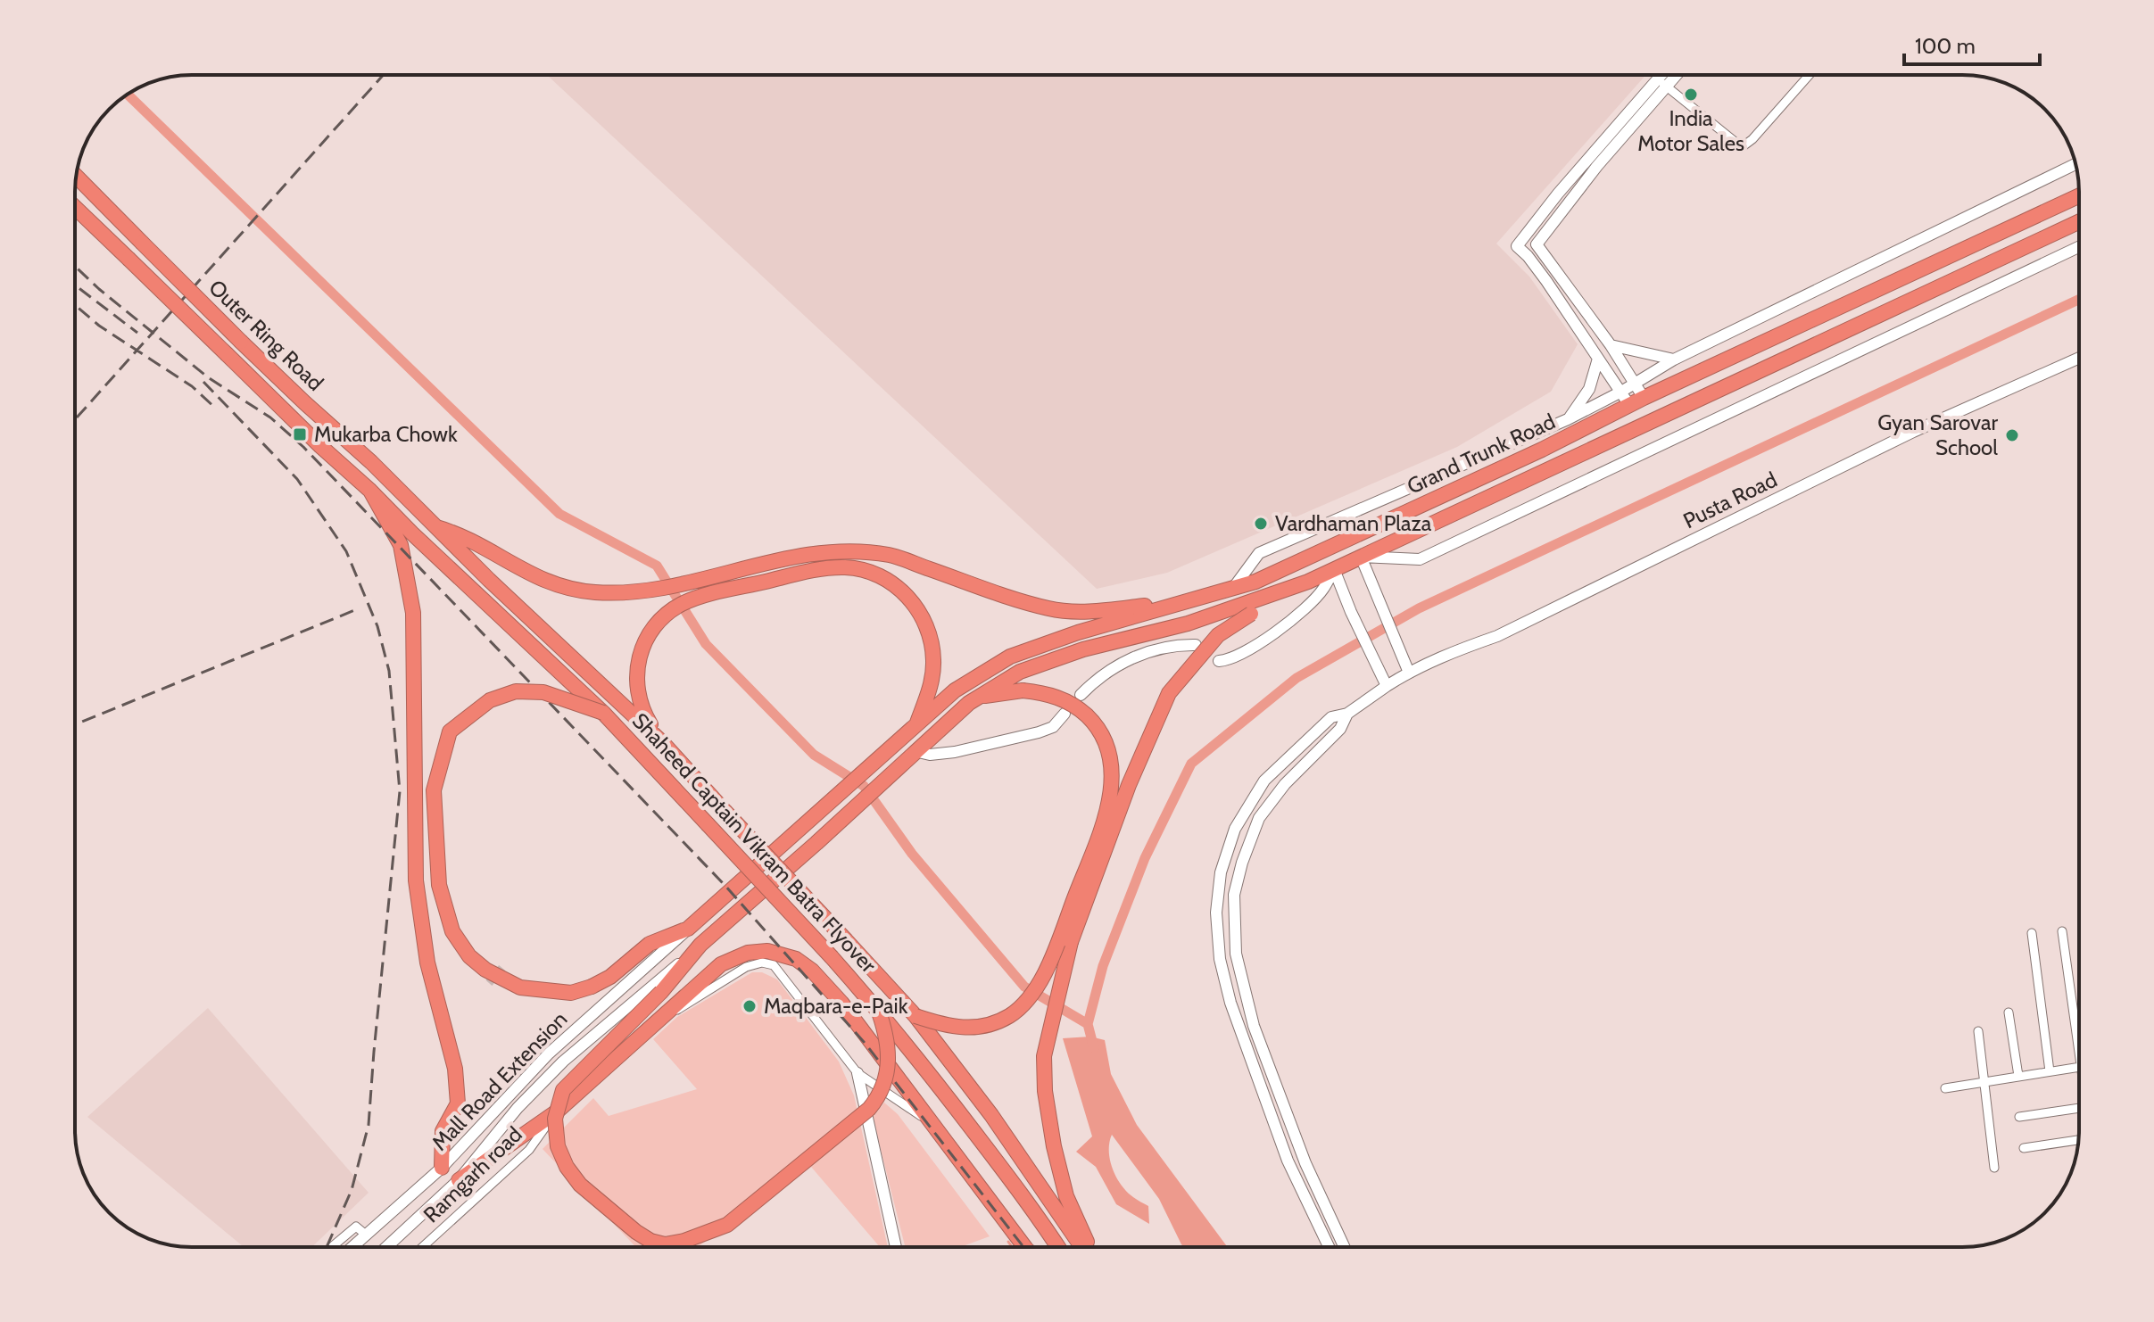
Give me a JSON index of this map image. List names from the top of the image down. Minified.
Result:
{"streets":{"highway":["Outer Ring Road","Grand Trunk Road","Shaheed Captain Vikram Batra Flyover"],"main road":["Pusta Road","Mall Road Extension"],"street":["Ramgarh road"]},"crossings":[["Outer Ring Road","Shaheed Captain Vikram Batra Flyover"],["Grand Trunk Road","Shaheed Captain Vikram Batra Flyover"],["Grand Trunk Road","Mall Road Extension"]],"places":{"other":["India Motor Sales","Gyan Sarovar School","Vardhaman Plaza","Maqbara-e-Paik"],"transit":["Mukarba Chowk"]},"scale_bar":"100 m"}
